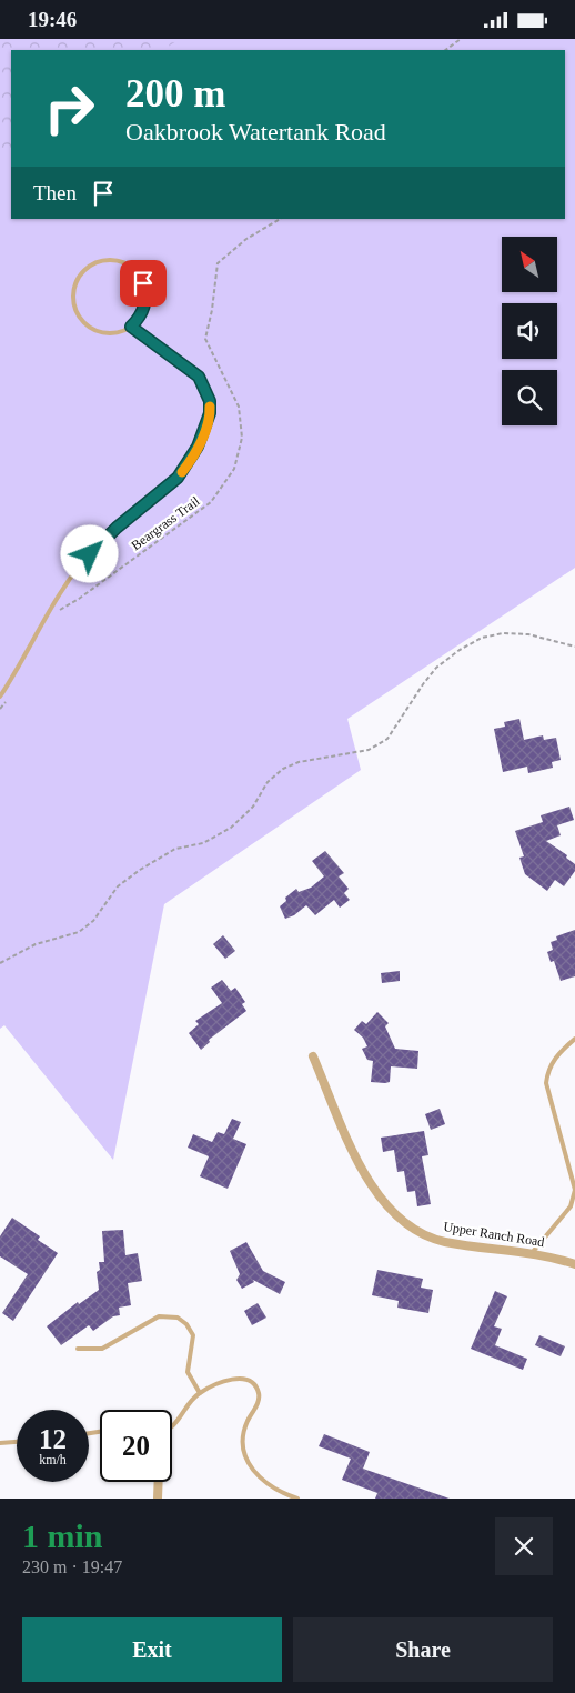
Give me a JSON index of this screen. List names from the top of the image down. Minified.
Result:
{"streets":{"street":["Upper Ranch Road"],"path":["Beargrass Trail"]},"north":"top left","page":{"status":"19:46","turn":["200 m","Oakbrook Watertank Road"],"then":"Then","speed":"12 km/h","limit":"20","heading":["1 min","230 m · 19:47"],"buttons":["Exit","Share"]}}
